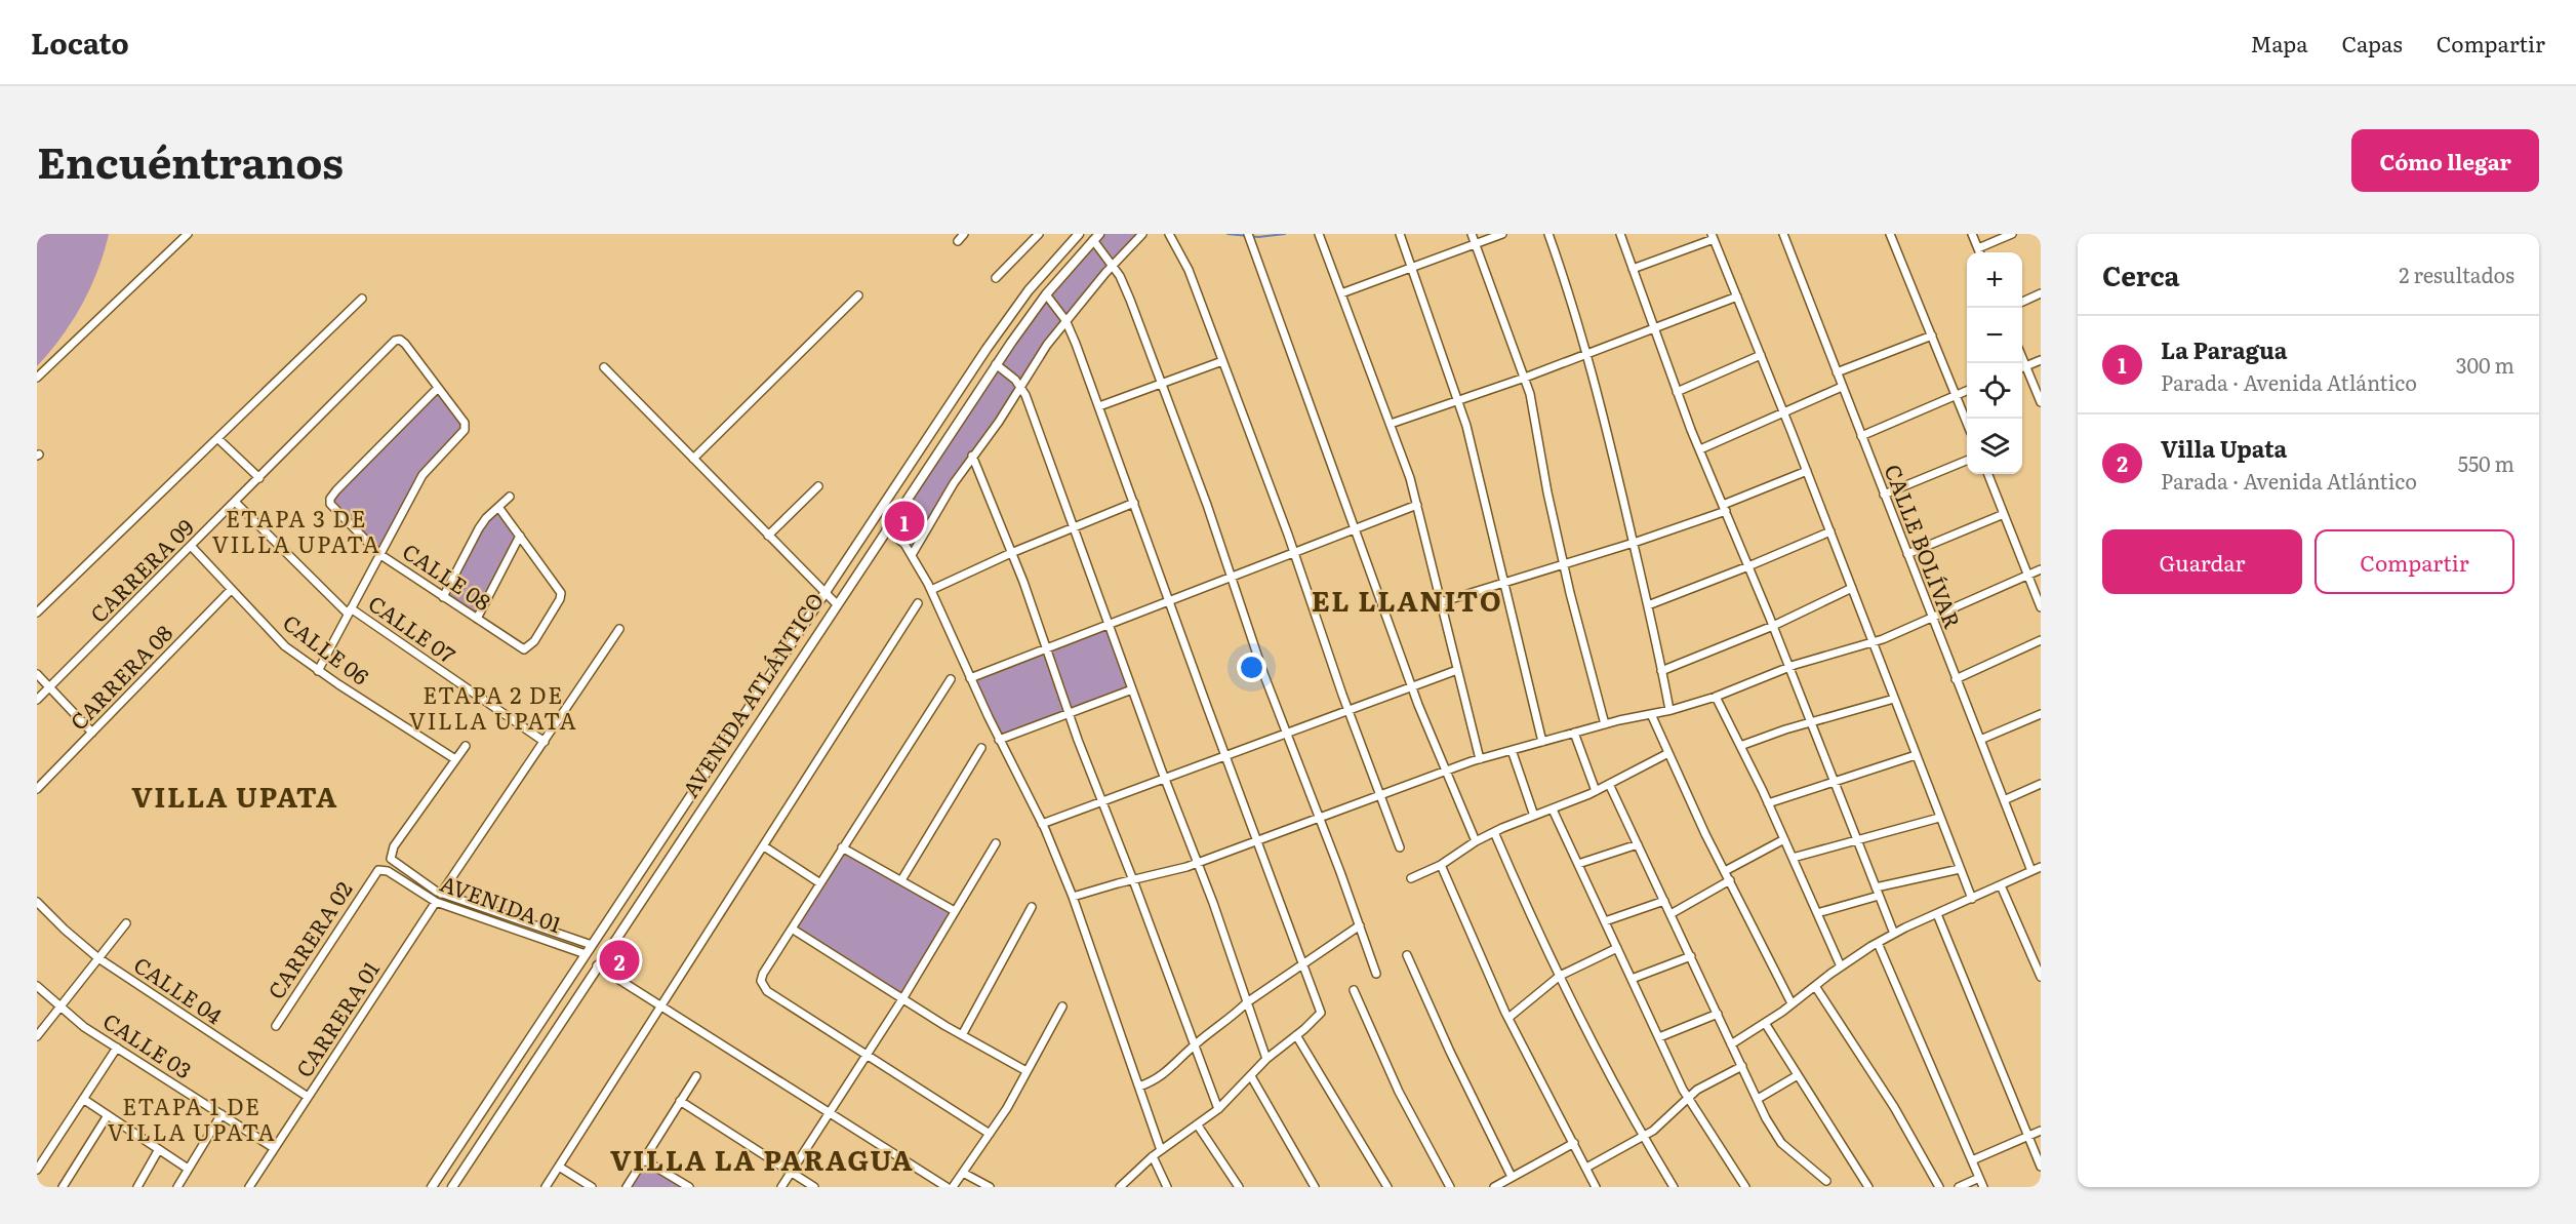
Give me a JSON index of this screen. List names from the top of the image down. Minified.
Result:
{"streets":{"street":["CALLE BOLÍVAR","CARRERA 09","CALLE 08","CALLE 07","CALLE 06","CARRERA 08","AVENIDA ATLÁNTICO","AVENIDA 01","CARRERA 02","CALLE 04","CARRERA 01","CALLE 03"]},"crossings":[["CARRERA 09","CALLE 08"],["CARRERA 09","CALLE 07"],["CARRERA 09","CALLE 06"],["CALLE 06","CARRERA 08"],["CALLE 06","AVENIDA 01"],["AVENIDA ATLÁNTICO","AVENIDA 01"],["AVENIDA 01","CARRERA 02"],["AVENIDA 01","CARRERA 01"],["CALLE 04","CARRERA 01"],["CARRERA 01","CALLE 03"]],"districts":["ETAPA 3 DE VILLA UPATA","EL LLANITO","ETAPA 2 DE VILLA UPATA","VILLA UPATA","ETAPA 1 DE VILLA UPATA","VILLA LA PARAGUA"],"page":{"header":"Locato","nav":["Mapa","Capas","Compartir"],"title":"Encuéntranos","buttons":["Cómo llegar",["Guardar","Compartir"]],"heading":["Cerca","2 resultados"],"map_buttons":["+","−"],"list":[{"mark":"1","name":"La Paragua","note":"Parada · Avenida Atlántico","value":"300 m"},{"mark":"2","name":"Villa Upata","note":"Parada · Avenida Atlántico","value":"550 m"}],"pins":["1","2"]}}
